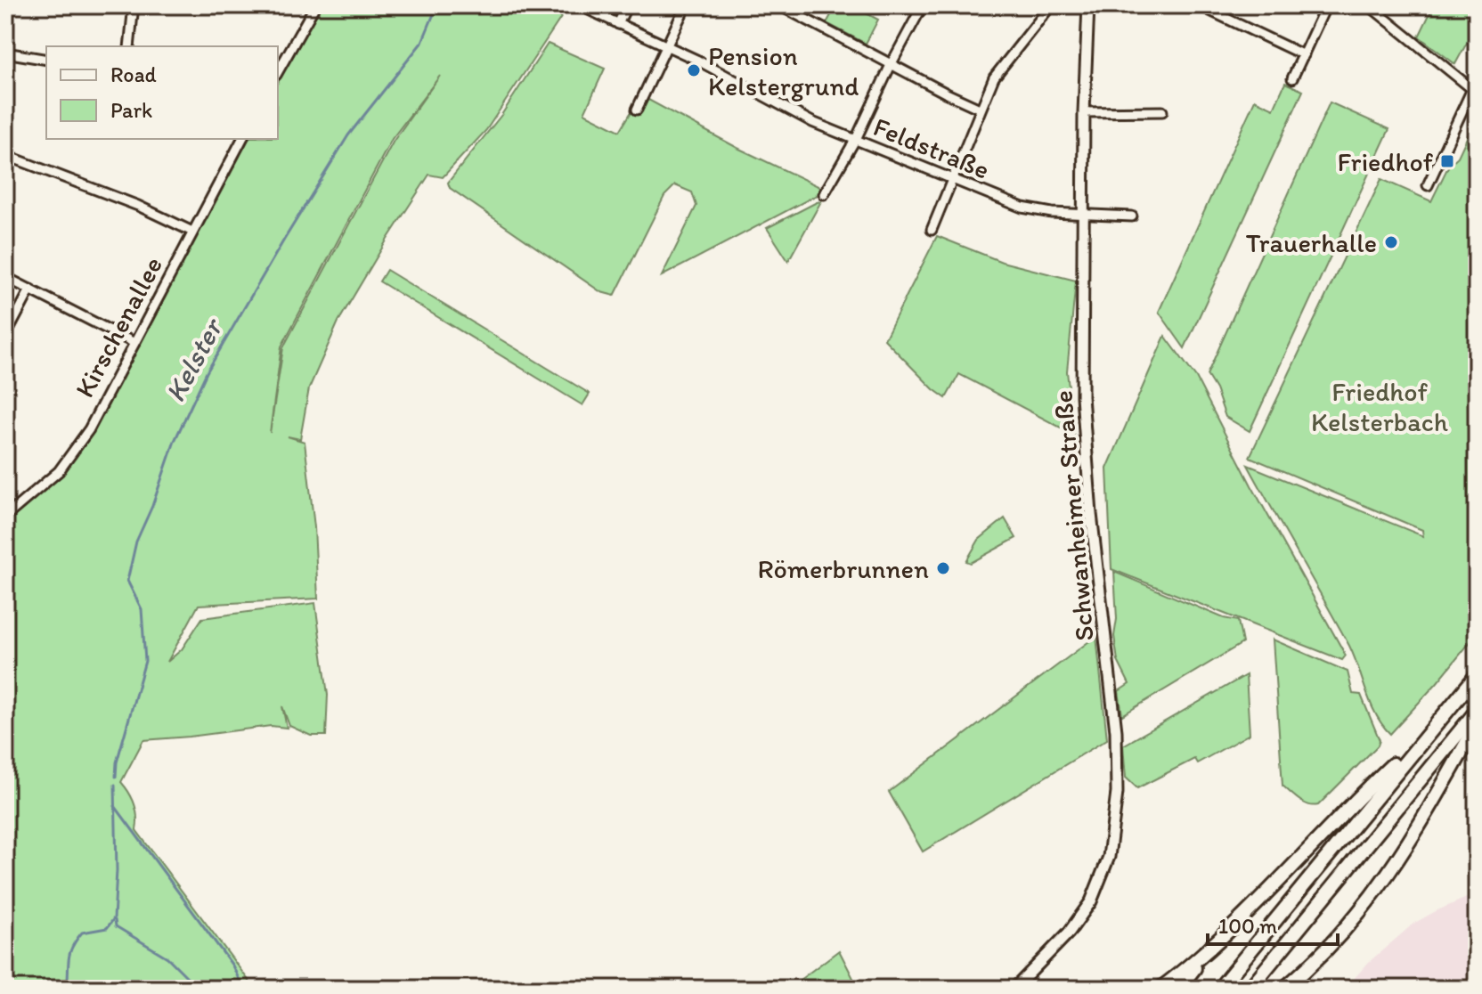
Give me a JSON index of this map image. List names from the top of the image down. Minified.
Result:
{"streets":{"street":["Feldstraße","Kirschenallee","Schwanheimer Straße"]},"crossings":[["Feldstraße","Schwanheimer Straße"]],"water":["Kelster"],"parks":["Friedhof Kelsterbach"],"places":{"other":["Pension Kelstergrund","Trauerhalle","Römerbrunnen"],"transit":["Friedhof"]},"legend":["Road","Park"],"scale_bar":"100 m"}
